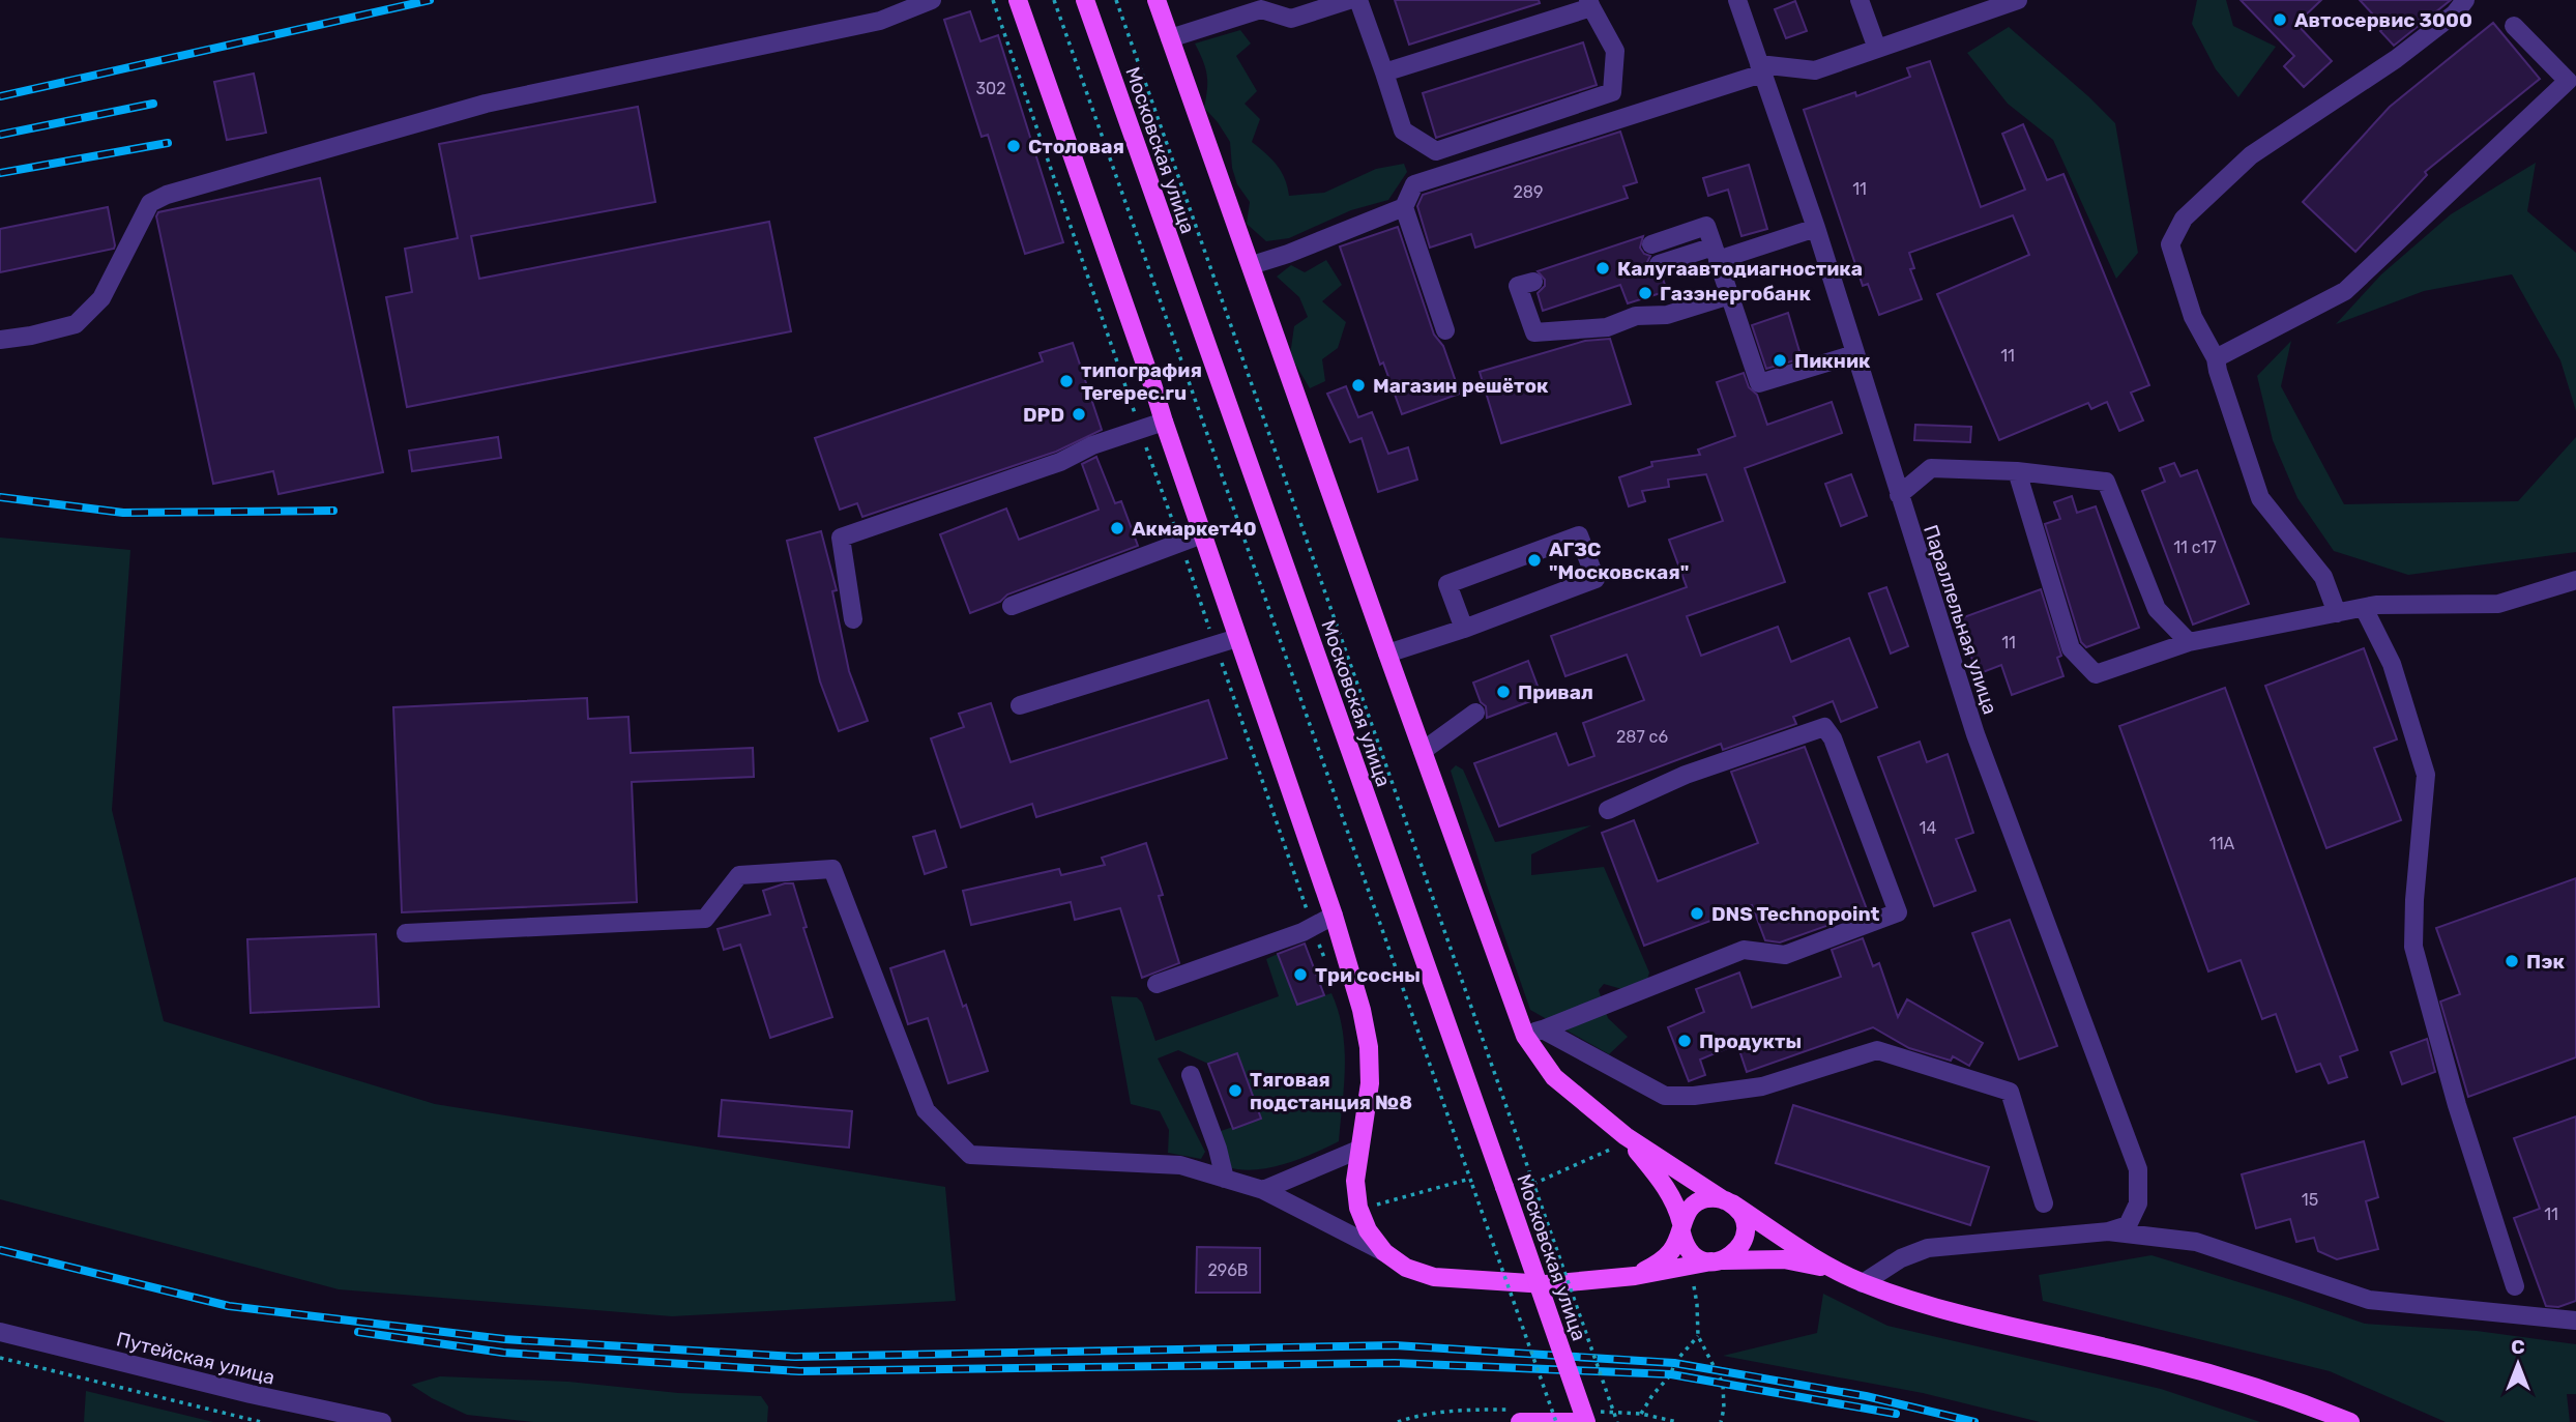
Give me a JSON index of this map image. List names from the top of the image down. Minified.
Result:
{"streets":{"main road":["Московская улица"],"street":["Параллельная улица","Путейская улица"]},"places":["Автосервис 3000","Столовая","Калугаавтодиагностика","Газэнергобанк","Пикник","типография Terepec.ru","Магазин решёток","DPD","Акмаркет40","АГЗС \"Московская\"","Привал","DNS Technopoint","Пэк","Три сосны","Продукты","Тяговая подстанция №8"],"house_numbers":["302","11","289","11","11 с17","11","287 с6","14","11А","15","11","296В"],"north":"top"}
